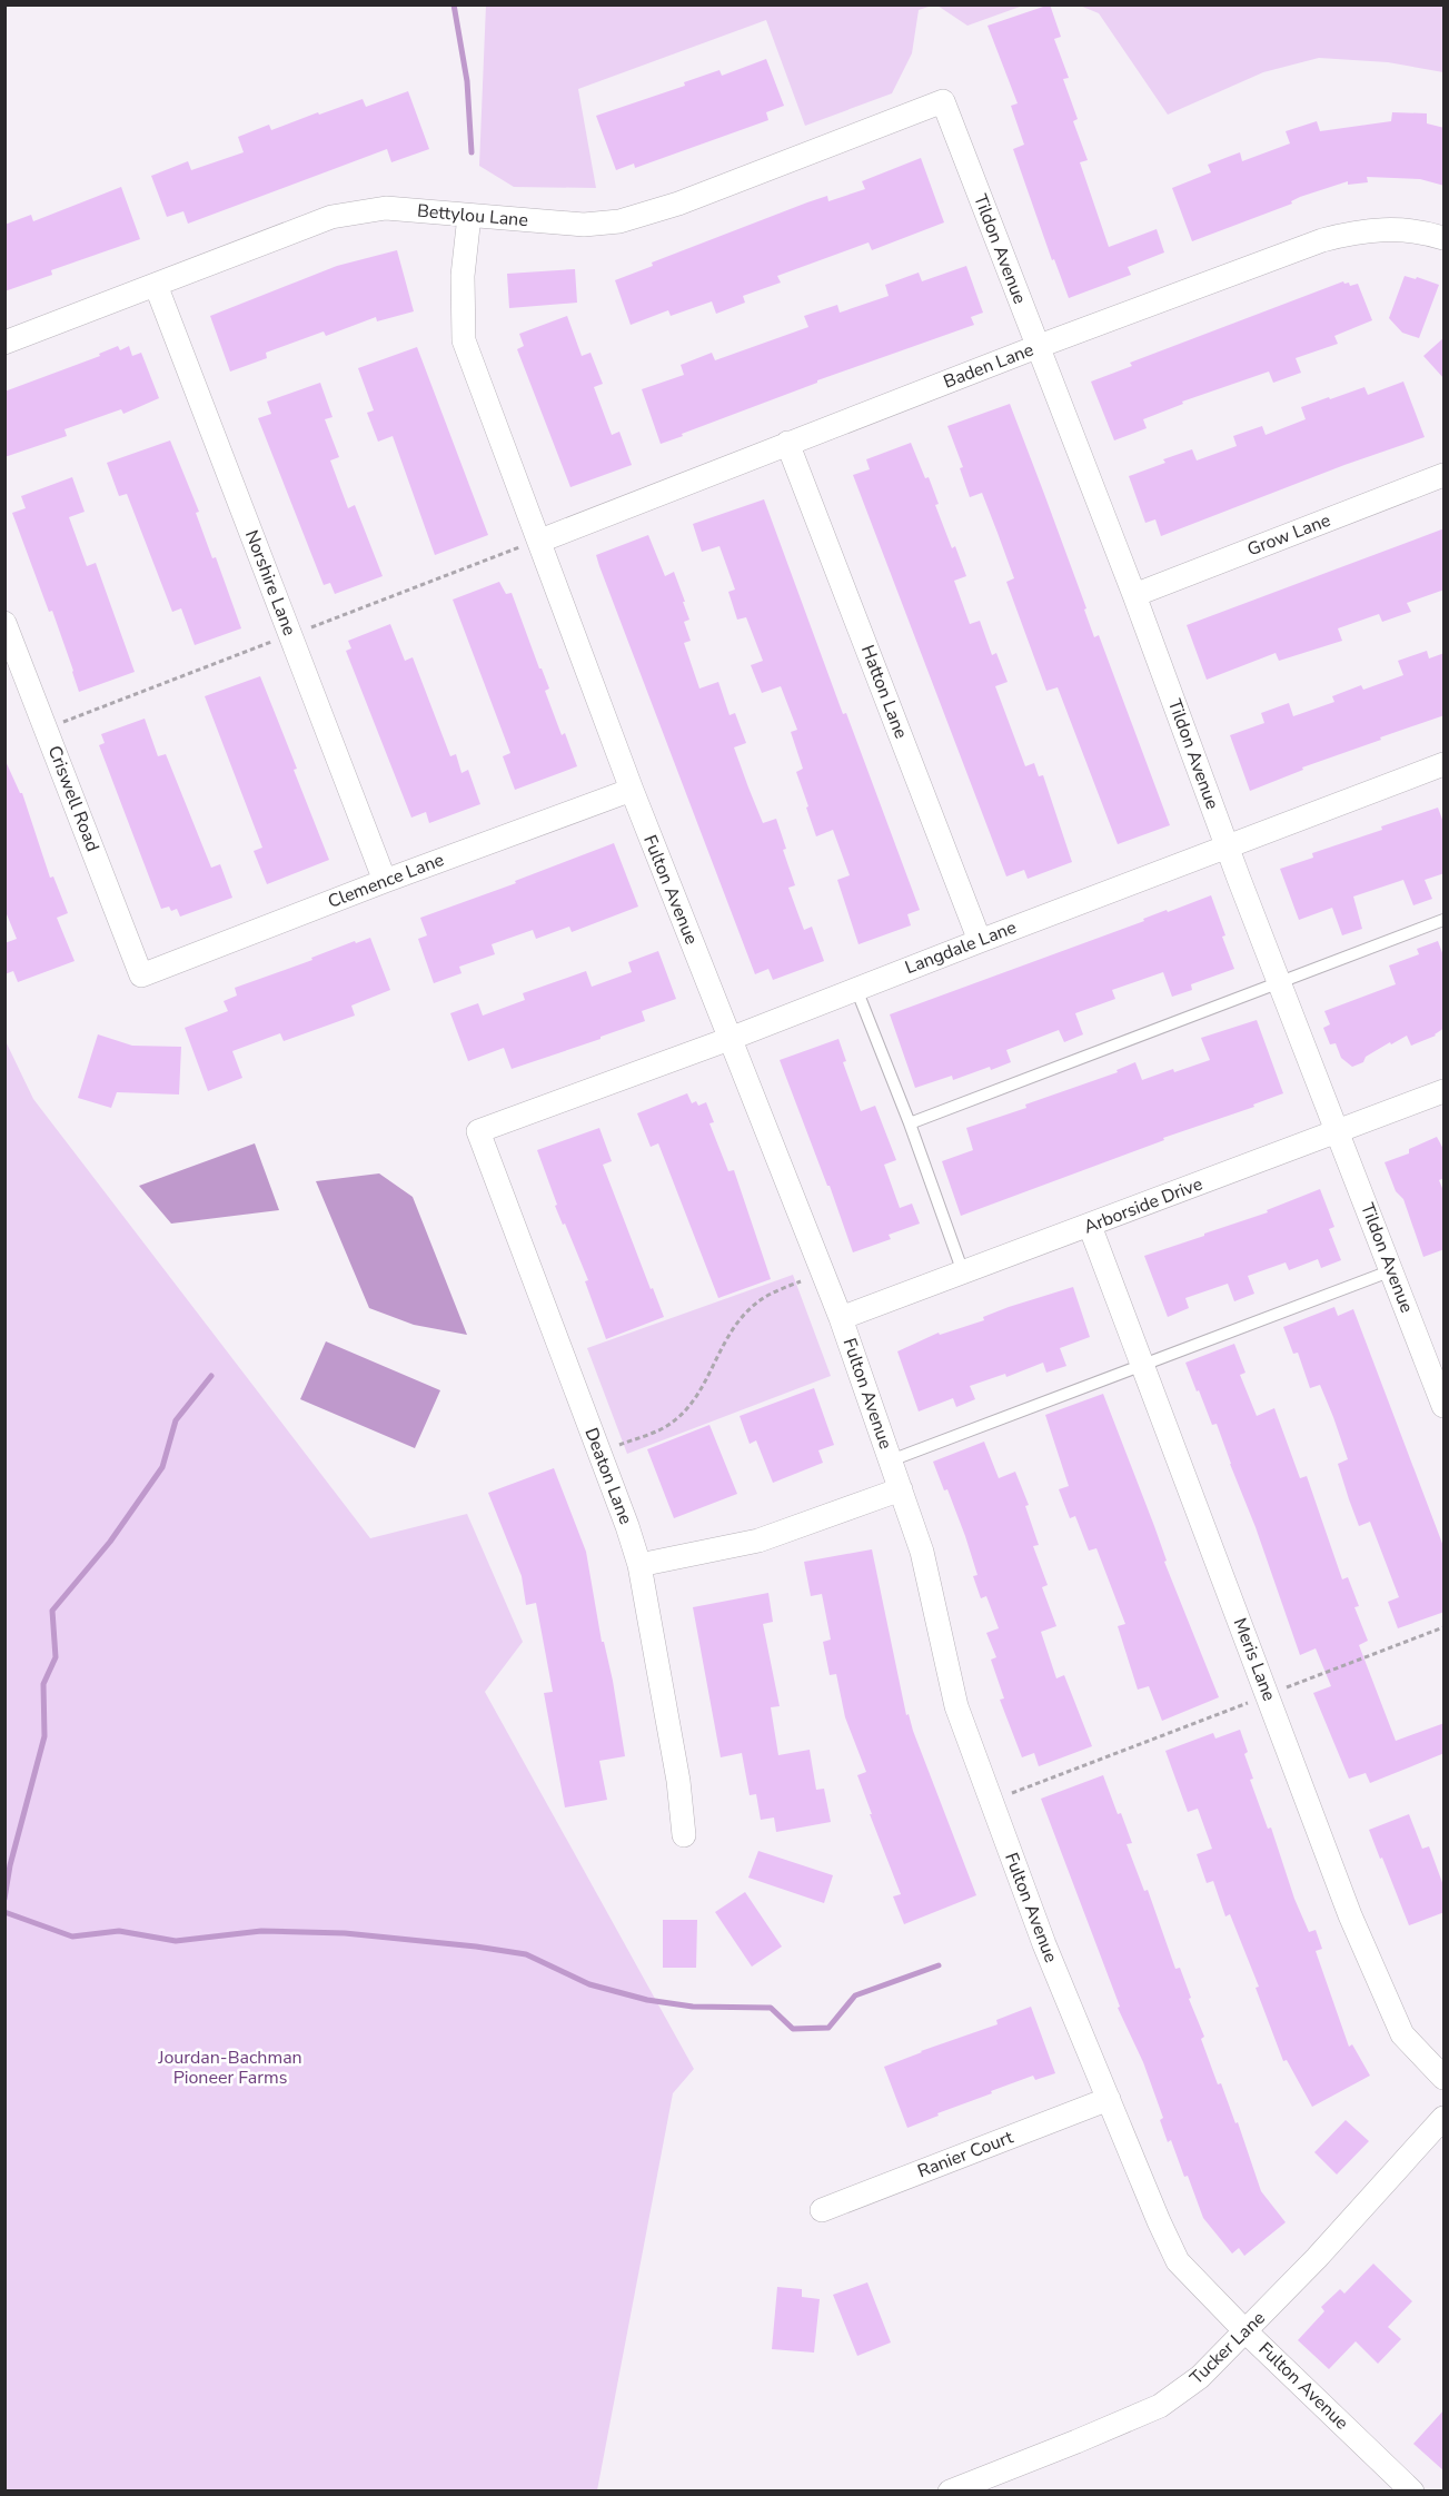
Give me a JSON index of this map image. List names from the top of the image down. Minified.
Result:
{"streets":{"street":["Bettylou Lane","Tildon Avenue","Baden Lane","Grow Lane","Norshire Lane","Hatton Lane","Criswell Road","Clemence Lane","Fulton Avenue","Langdale Lane","Arborside Drive","Deaton Lane","Meris Lane","Ranier Court","Tucker Lane"]},"crossings":[["Bettylou Lane","Tildon Avenue"],["Bettylou Lane","Norshire Lane"],["Bettylou Lane","Fulton Avenue"],["Tildon Avenue","Baden Lane"],["Tildon Avenue","Grow Lane"],["Tildon Avenue","Langdale Lane"],["Tildon Avenue","Arborside Drive"],["Baden Lane","Hatton Lane"],["Baden Lane","Fulton Avenue"],["Norshire Lane","Clemence Lane"],["Hatton Lane","Langdale Lane"],["Criswell Road","Clemence Lane"],["Clemence Lane","Fulton Avenue"],["Fulton Avenue","Langdale Lane"],["Fulton Avenue","Arborside Drive"],["Fulton Avenue","Ranier Court"],["Fulton Avenue","Tucker Lane"],["Langdale Lane","Deaton Lane"],["Arborside Drive","Meris Lane"]],"parks":["Jourdan-Bachman Pioneer Farms"]}
